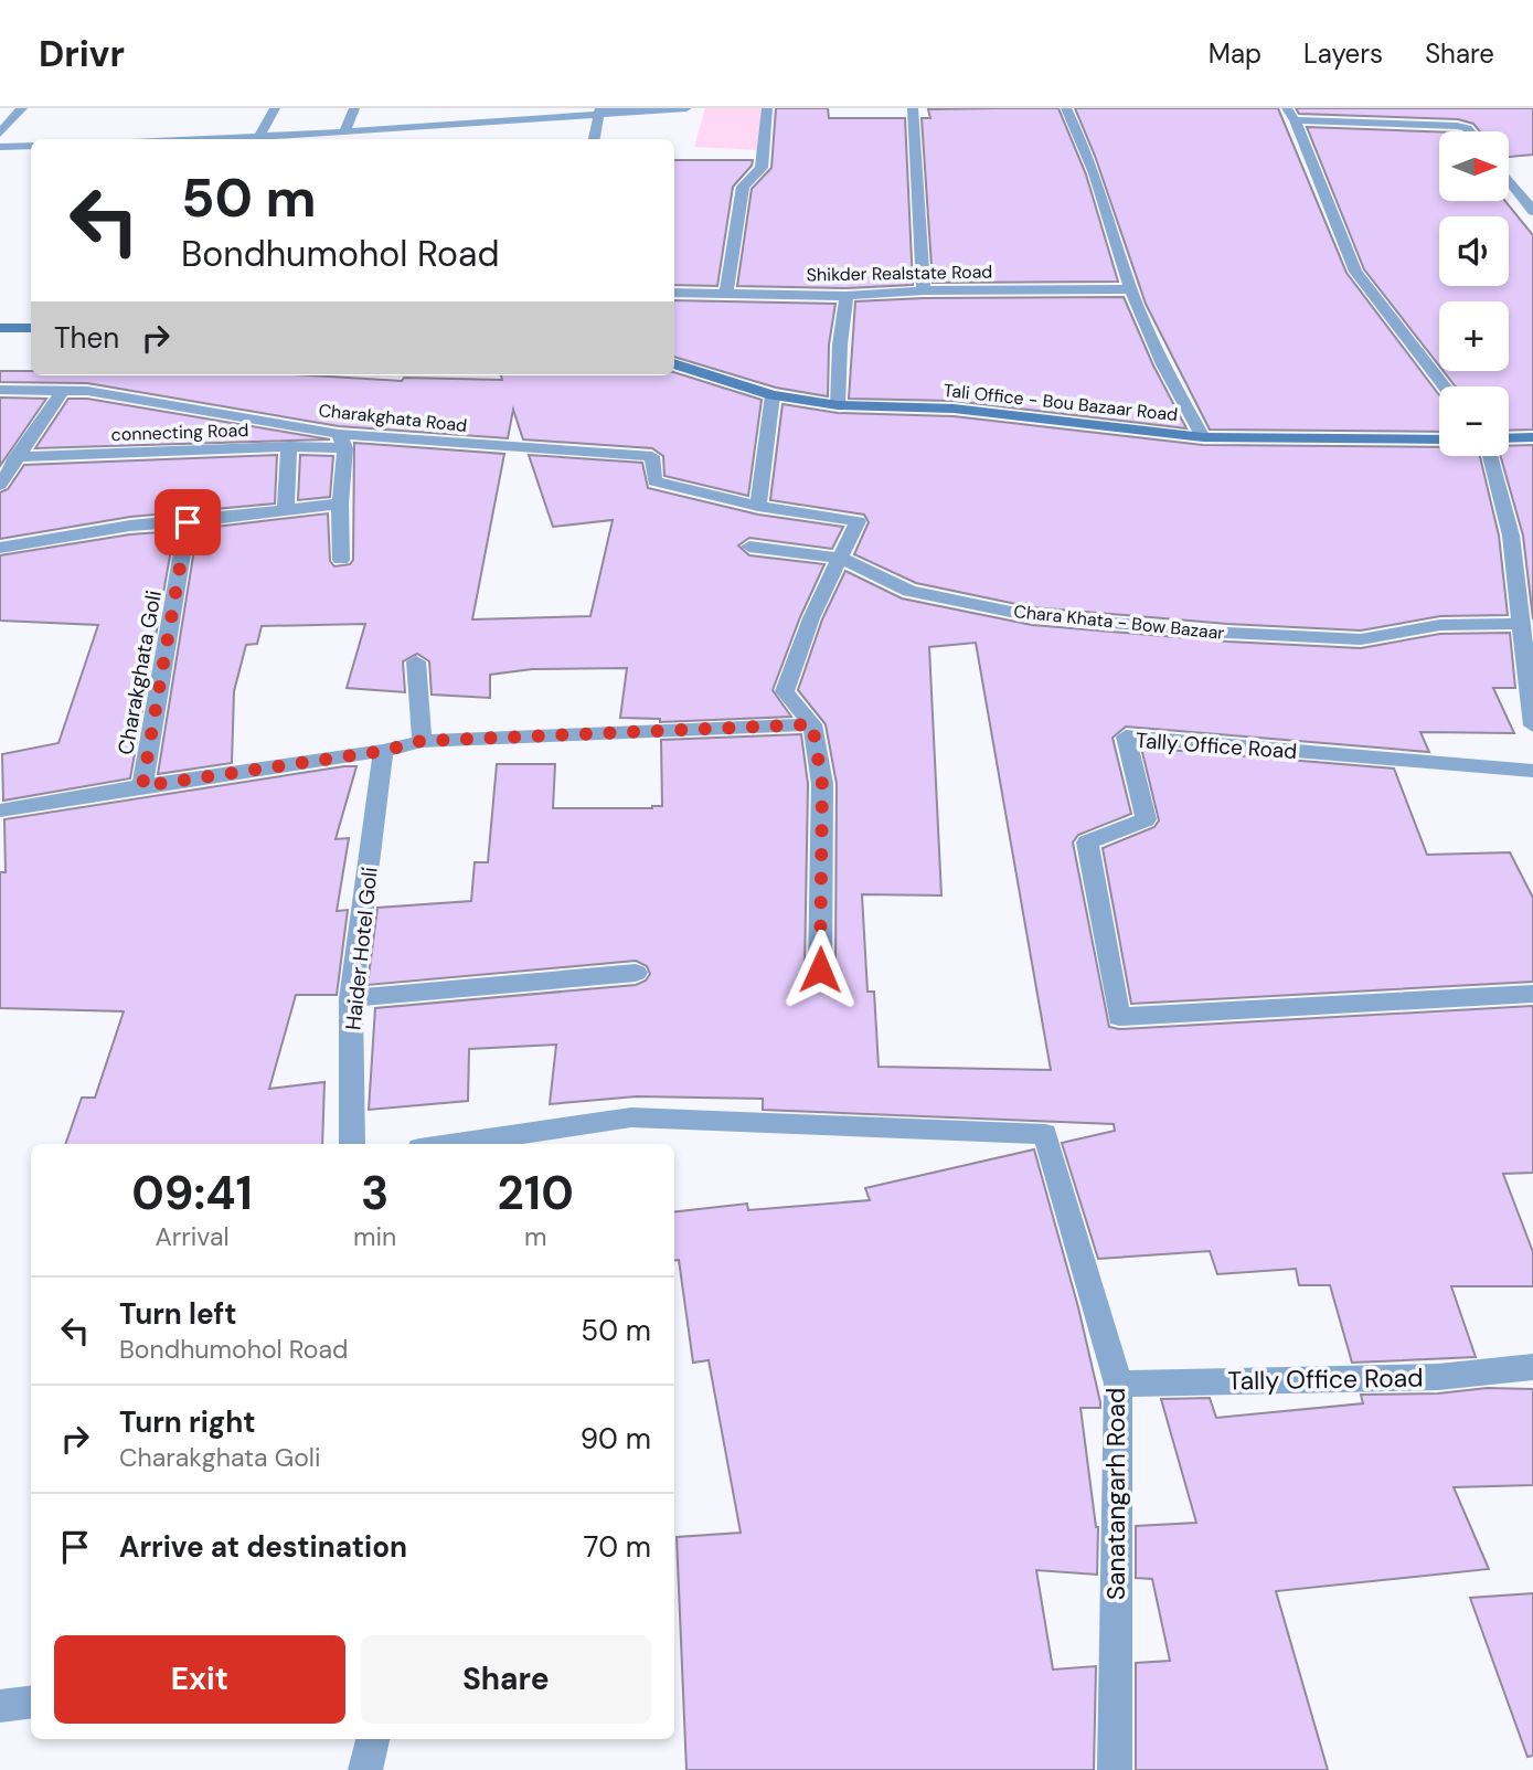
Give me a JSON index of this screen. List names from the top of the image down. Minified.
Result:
{"streets":{"street":["Shikder Realstate Road","Tali Office - Bou Bazaar Road","Charakghata Road","connecting Road","Chara Khata - Bow Bazaar","Charakghata Goli","Tally Office Road","Haider Hotel Goli","Sanatangarh Road"]},"crossings":[["Charakghata Road","connecting Road"],["Tally Office Road","Sanatangarh Road"]],"north":"right","page":{"header":"Drivr","nav":["Map","Layers","Share"],"map_buttons":["+","−"],"turn":["50 m","Bondhumohol Road"],"then":"Then","eta":["09:41","Arrival","3","min","210","m"],"list":[{"name":"Turn left","note":"Bondhumohol Road","value":"50 m"},{"name":"Turn right","note":"Charakghata Goli","value":"90 m"},{"name":"Arrive at destination","value":"70 m"}],"buttons":["Exit","Share"]}}
